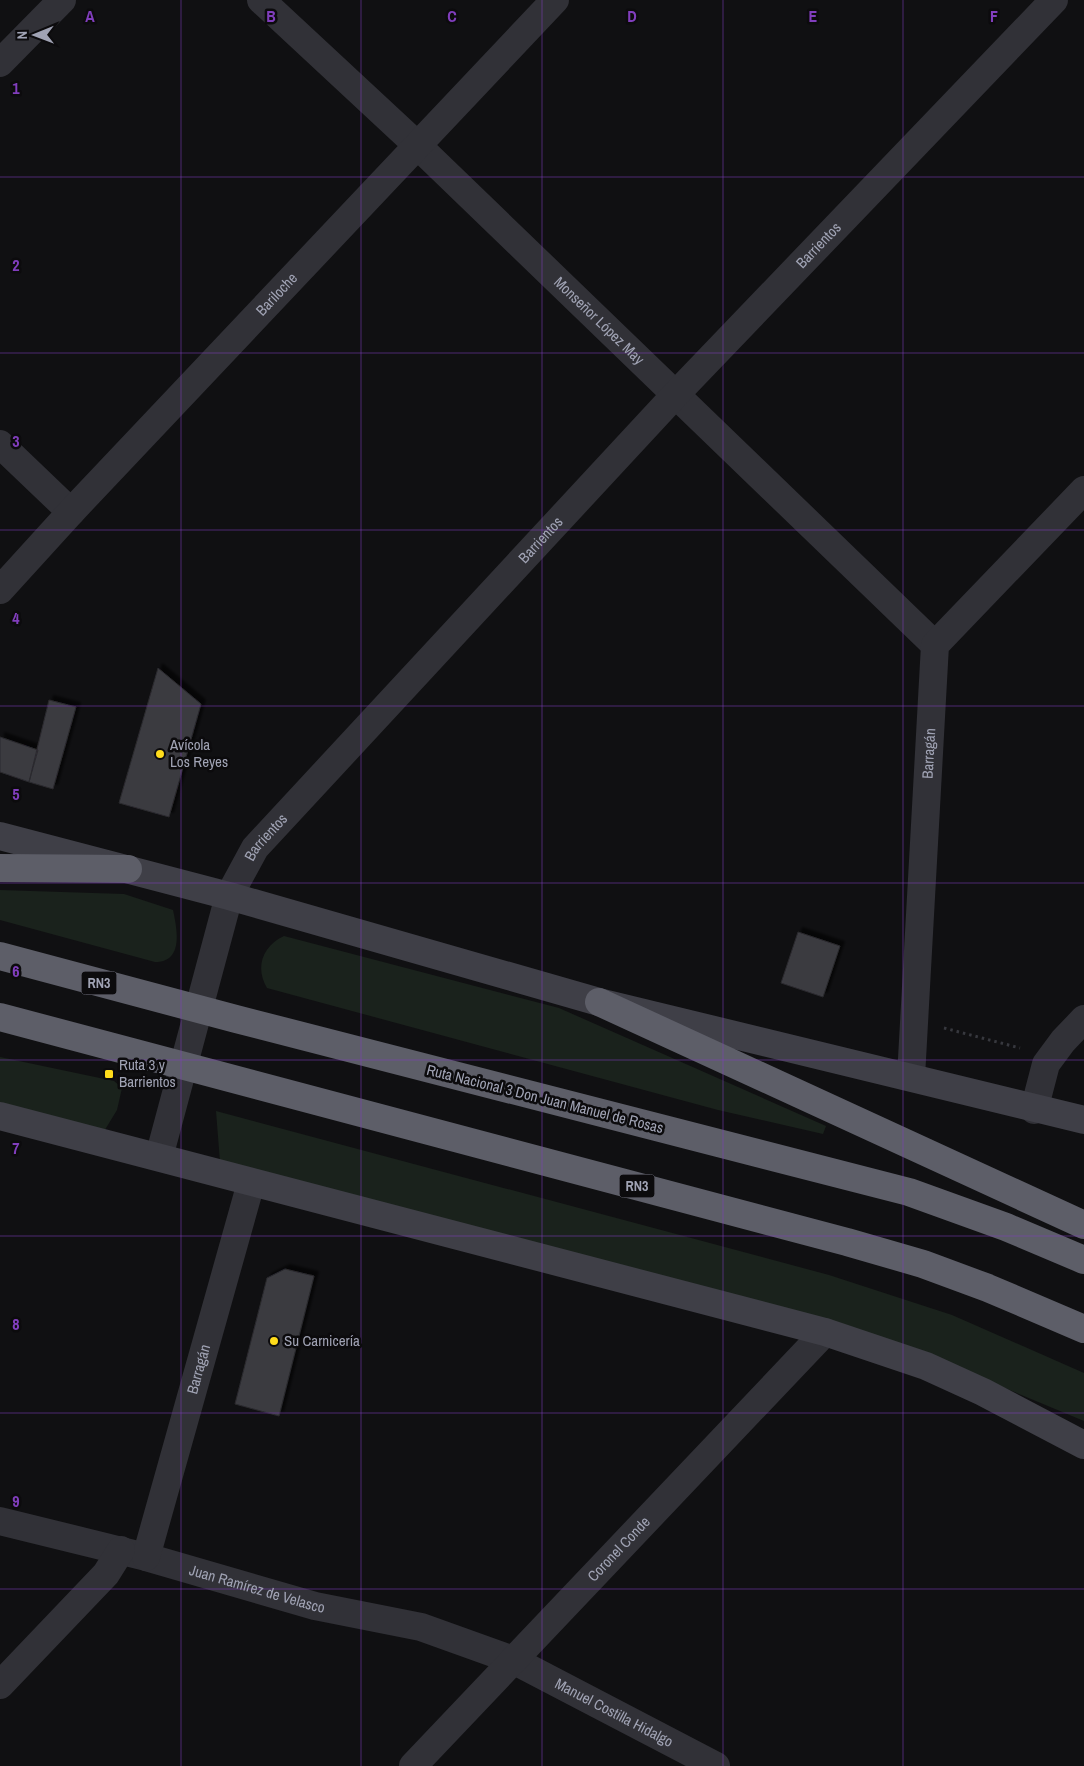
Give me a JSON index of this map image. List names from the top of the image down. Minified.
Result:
{"streets":{"highway":["RN3","Ruta Nacional 3 Don Juan Manuel de Rosas"],"street":["Barrientos","Bariloche","Monseñor López May","Barragán","Coronel Conde","Juan Ramírez de Velasco","Manuel Costilla Hidalgo"]},"crossings":[["Barrientos","Monseñor López May"],["Barrientos","RN3"],["Barrientos","Ruta Nacional 3 Don Juan Manuel de Rosas"],["Bariloche","Monseñor López May"],["Monseñor López May","Barragán"],["Barragán","Juan Ramírez de Velasco"],["Coronel Conde","Juan Ramírez de Velasco"],["Coronel Conde","Manuel Costilla Hidalgo"],["Juan Ramírez de Velasco","Manuel Costilla Hidalgo"]],"places":{"other":["Avícola Los Reyes","Su Carnicería"],"transit":["Ruta 3 y Barrientos"]},"north":"left","grid":{"columns":["A","B","C","D","E","F"],"rows":["1","2","3","4","5","6","7","8","9"]}}
